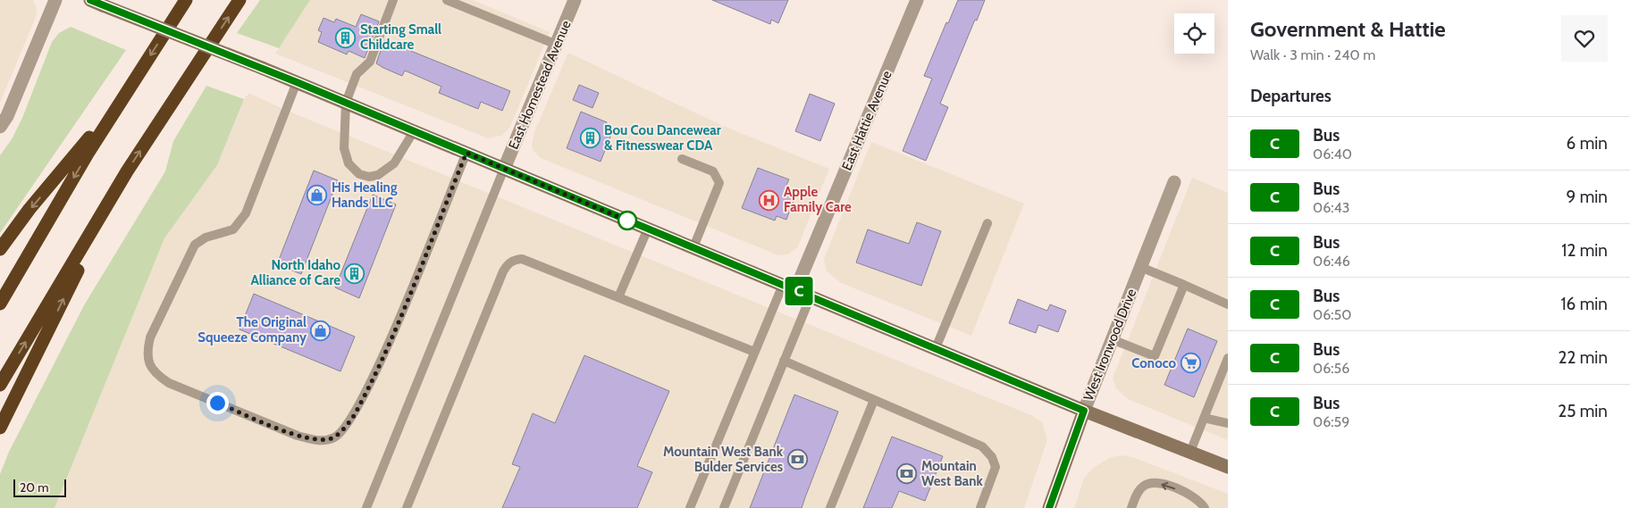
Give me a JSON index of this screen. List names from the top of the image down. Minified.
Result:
{"streets":{"main road":["West Ironwood Drive"],"street":["East Homestead Avenue","East Hattie Avenue"]},"places":{"building":["Starting Small Childcare","Bou Cou Dancewear & Fitnesswear CDA","North Idaho Alliance of Care"],"shop":["His Healing Hands LLC","The Original Squeeze Company"],"hospital":["Apple Family Care"],"supermarket":["Conoco"],"bank":["Mountain West Bank Bulder Services","Mountain West Bank"]},"lines":["bus line C"],"scale_bar":"20 m","page":{"on_map":"C","heading":[["Government & Hattie","Walk · 3 min · 240 m"],"Departures"],"list":[{"mark":"C","name":"Bus","note":"06:40","value":"6 min"},{"mark":"C","name":"Bus","note":"06:43","value":"9 min"},{"mark":"C","name":"Bus","note":"06:46","value":"12 min"},{"mark":"C","name":"Bus","note":"06:50","value":"16 min"},{"mark":"C","name":"Bus","note":"06:56","value":"22 min"},{"mark":"C","name":"Bus","note":"06:59","value":"25 min"}],"scale":"20 m"}}
